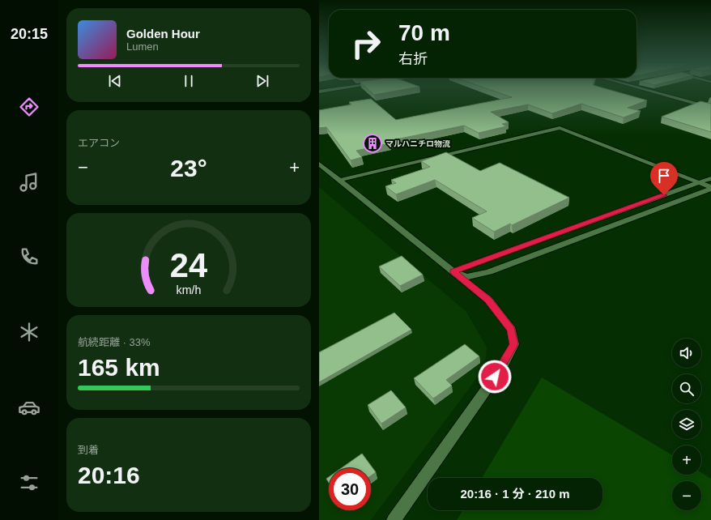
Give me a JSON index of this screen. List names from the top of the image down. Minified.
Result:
{"places":{"building":["マルハニチロ物流"]},"page":{"tabs":"20:15","turn":["70 m","右折"],"song":["Golden Hour","Lumen"],"tile":["エアコン",["航続距離 · 33%","165 km"],["到着","20:16"]],"heat":["−","23°","+"],"map_buttons":["+","−"],"limit":"30","trip":"20:16 · 1 分 · 210 m","gauge":["24","km/h"]}}
